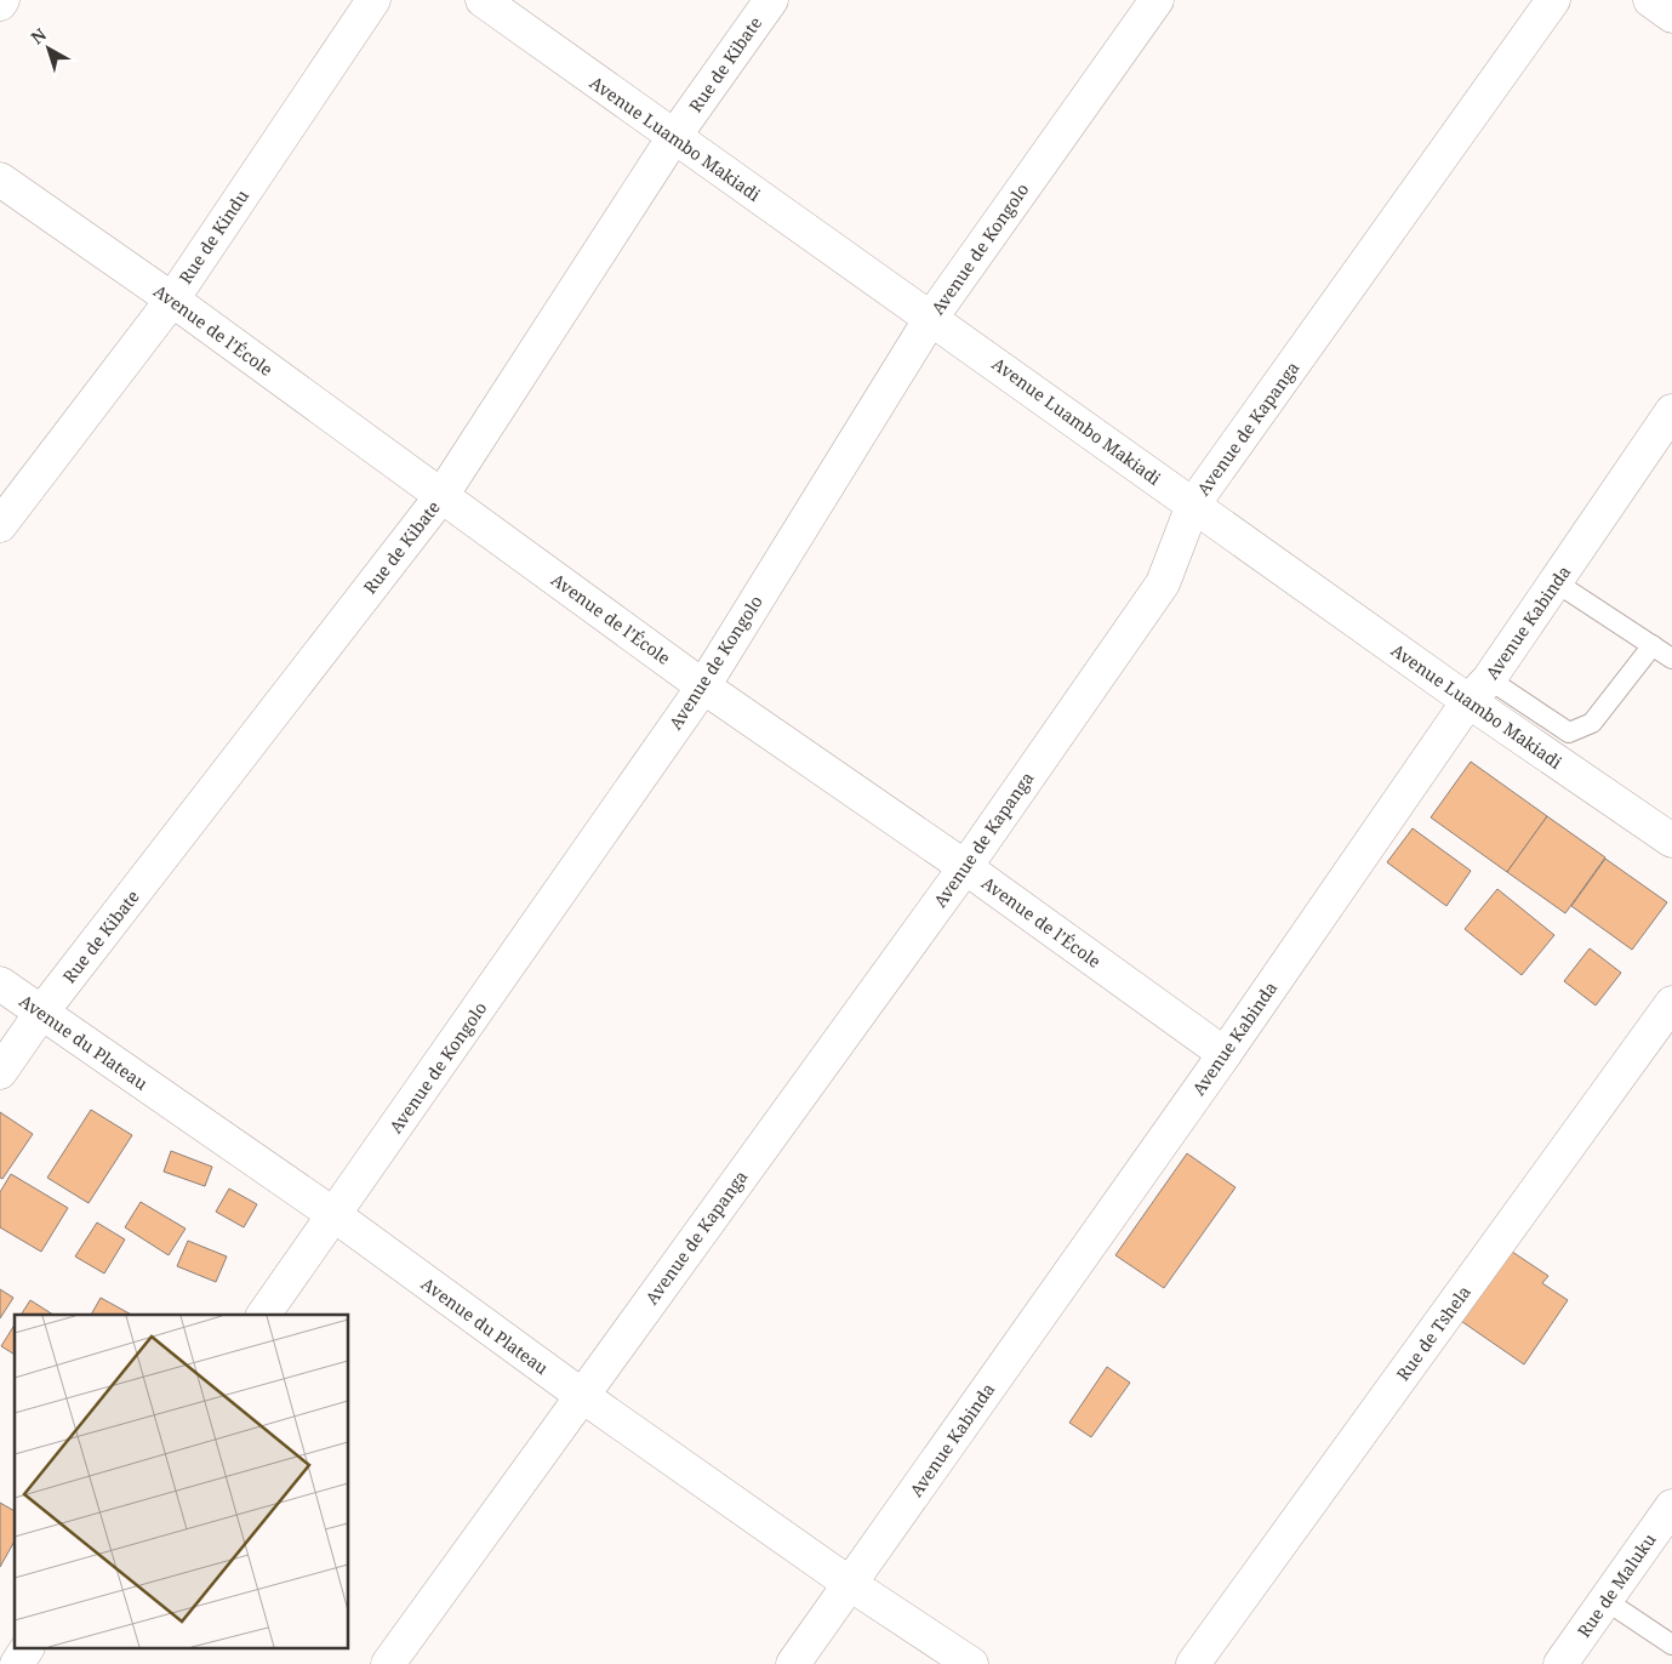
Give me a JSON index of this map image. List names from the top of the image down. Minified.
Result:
{"streets":{"street":["Rue de Kibate","Avenue Luambo Makiadi","Rue de Kindu","Avenue de Kongolo","Avenue de l’École","Avenue de Kapanga","Avenue Kabinda","Avenue du Plateau","Rue de Tshela","Rue de Maluku"]},"crossings":[["Rue de Kibate","Avenue Luambo Makiadi"],["Rue de Kibate","Avenue de l’École"],["Rue de Kibate","Avenue du Plateau"],["Avenue Luambo Makiadi","Avenue de Kongolo"],["Avenue Luambo Makiadi","Avenue de Kapanga"],["Avenue Luambo Makiadi","Avenue Kabinda"],["Rue de Kindu","Avenue de l’École"],["Avenue de Kongolo","Avenue de l’École"],["Avenue de Kongolo","Avenue du Plateau"],["Avenue de l’École","Avenue de Kapanga"],["Avenue de l’École","Avenue Kabinda"],["Avenue de Kapanga","Avenue du Plateau"],["Avenue Kabinda","Avenue du Plateau"]],"north":"top left"}
